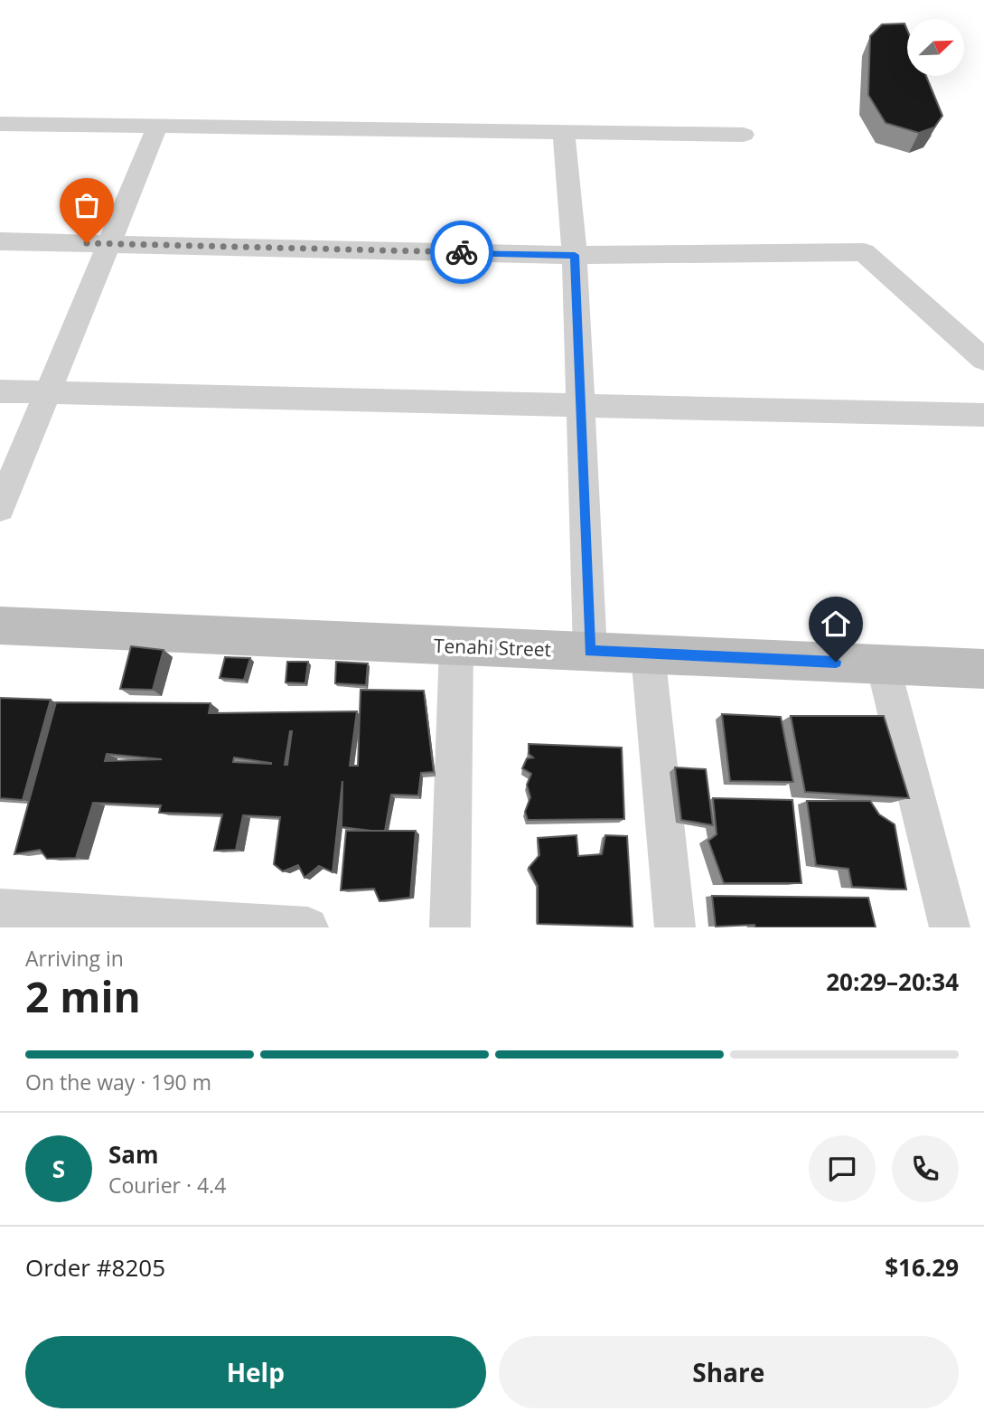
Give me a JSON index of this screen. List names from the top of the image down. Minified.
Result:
{"streets":{"street":["Tenahi Street"]},"north":"top right","page":{"heading":["2 min","Arriving in","20:29–20:34"],"panel":["Sam","Courier · 4.4","Order #8205","$16.29"],"bar":"On the way · 190 m","round":"S","buttons":["Help","Share"]}}
